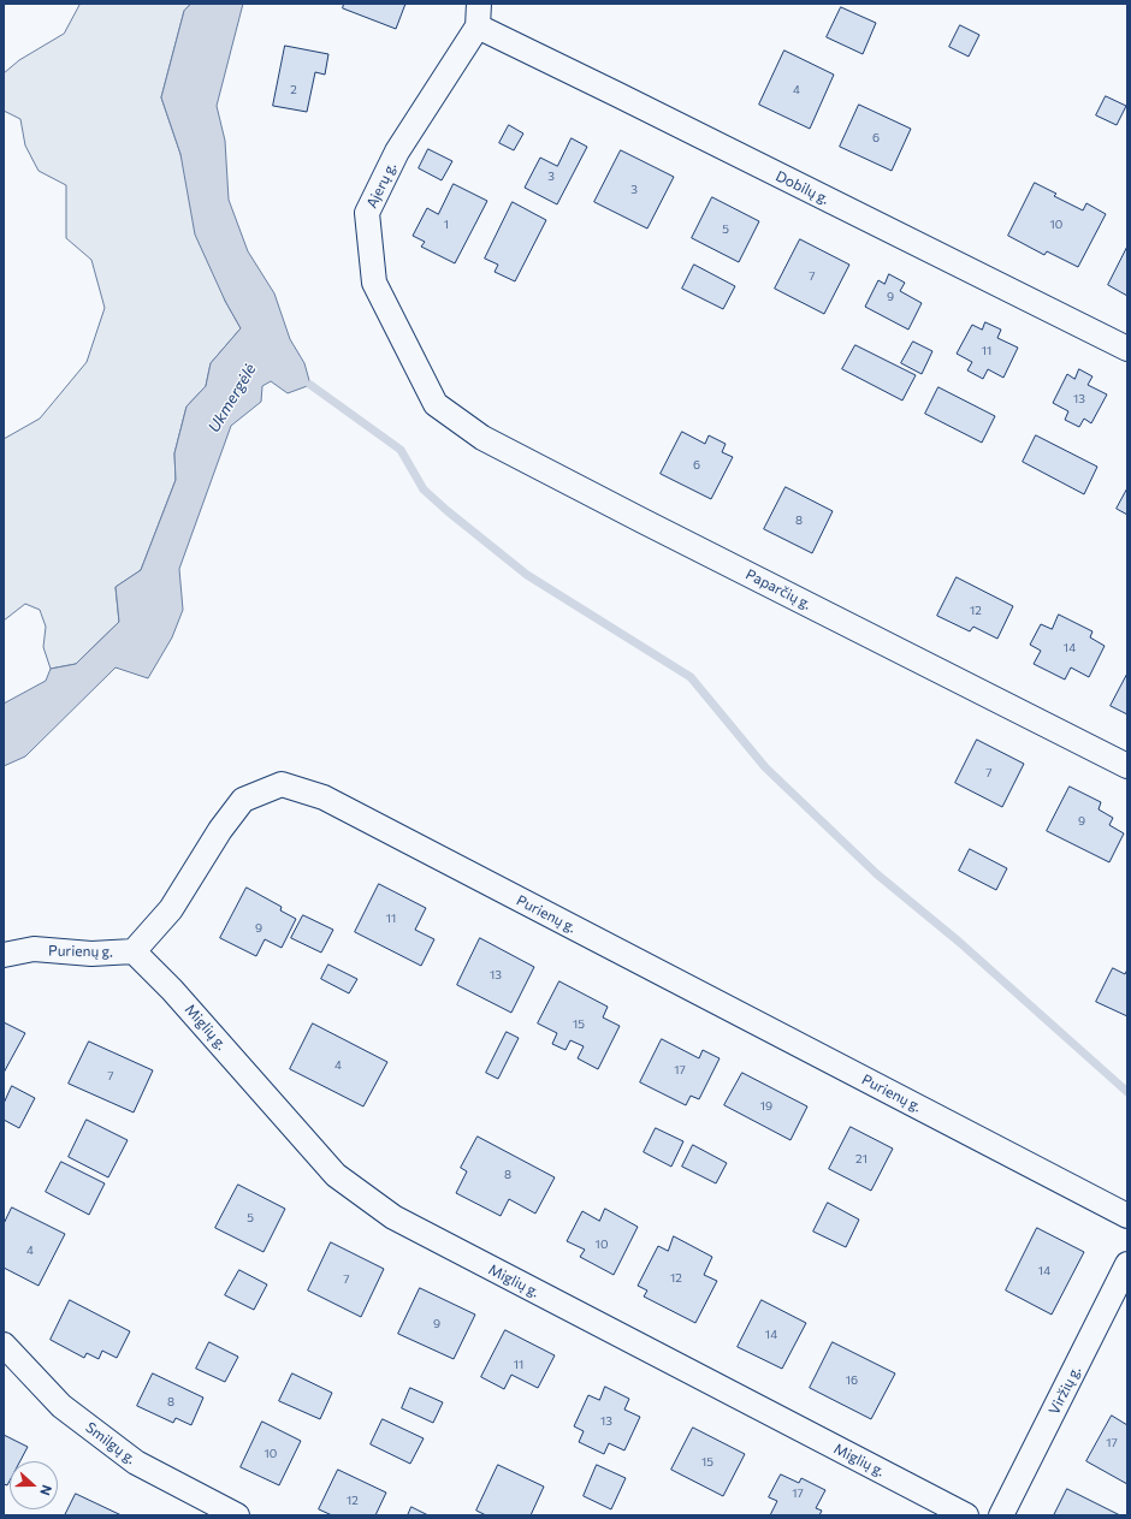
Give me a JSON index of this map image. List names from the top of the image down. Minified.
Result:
{"streets":{"street":["Ajerų g.","Dobilų g.","Paparčių g.","Purienų g.","Miglių g.","Viržių g.","Smilgų g."]},"crossings":[["Ajerų g.","Dobilų g."],["Ajerų g.","Paparčių g."],["Purienų g.","Miglių g."]],"water":["Ukmergėlė"],"house_numbers":["2","4","6","3","3","1","10","5","7","9","11","13","6","8","12","14","7","9","11","9","13","15","4","17","7","19","21","8","5","10","4","14","12","7","9","14","11","16","8","13","17","10","15","17","12"],"north":"right"}
